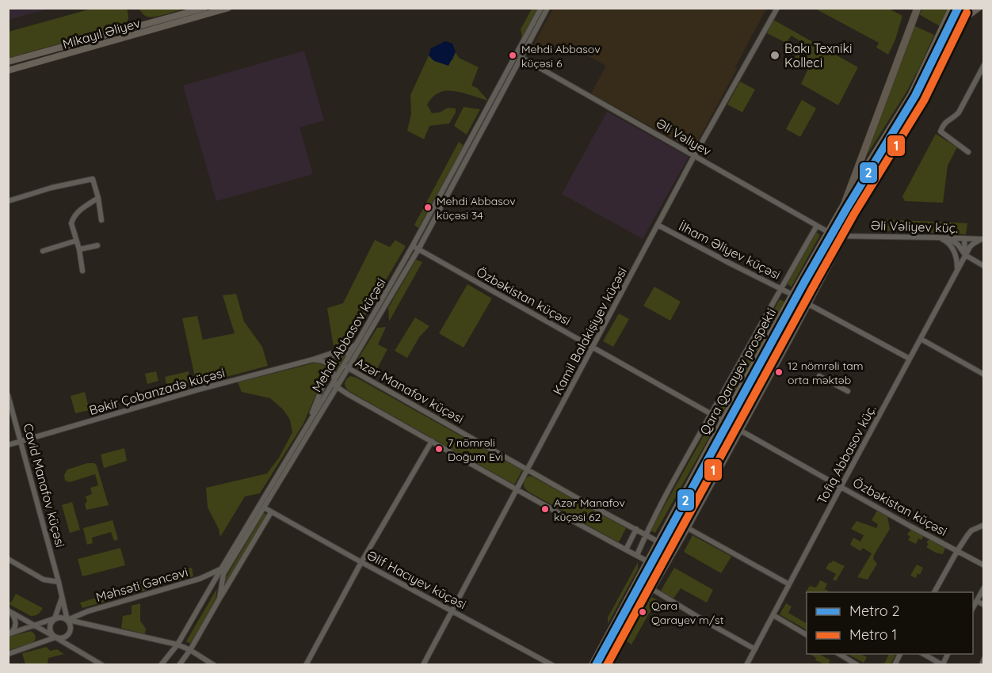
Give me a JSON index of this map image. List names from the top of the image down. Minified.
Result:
{"streets":{"main road":["Mikayıl Əliyev","Qara Qarayev prospekti"],"street":["Əli Vəliyev","Əli Vəliyev küç.","İlham Əliyev küçəsi","Özbəkistan küçəsi","Kamil Balakişiyev küçəsi","Mehdi Abbasov küçəsi","Azər Manafov küçəsi","Bəkir Çobanzadə küçəsi","Tofiq Abbasov küç.","Cavid Manafov küçəsi","Əlif Hacıyev küçəsi","Məhsəti Gəncəvi"]},"crossings":[["Əli Vəliyev","Əli Vəliyev küç."],["Əli Vəliyev","Kamil Balakişiyev küçəsi"],["Əli Vəliyev","Mehdi Abbasov küçəsi"],["Əli Vəliyev","Qara Qarayev prospekti"],["Əli Vəliyev küç.","Qara Qarayev prospekti"],["İlham Əliyev küçəsi","Kamil Balakişiyev küçəsi"],["İlham Əliyev küçəsi","Qara Qarayev prospekti"],["Özbəkistan küçəsi","Kamil Balakişiyev küçəsi"],["Özbəkistan küçəsi","Mehdi Abbasov küçəsi"],["Özbəkistan küçəsi","Qara Qarayev prospekti"],["Özbəkistan küçəsi","Tofiq Abbasov küç."],["Kamil Balakişiyev küçəsi","Azər Manafov küçəsi"],["Kamil Balakişiyev küçəsi","Əlif Hacıyev küçəsi"],["Mehdi Abbasov küçəsi","Azər Manafov küçəsi"],["Mehdi Abbasov küçəsi","Əlif Hacıyev küçəsi"],["Mehdi Abbasov küçəsi","Məhsəti Gəncəvi"],["Qara Qarayev prospekti","Azər Manafov küçəsi"],["Bəkir Çobanzadə küçəsi","Cavid Manafov küçəsi"],["Cavid Manafov küçəsi","Məhsəti Gəncəvi"]],"places":["Mehdi Abbasov küçəsi 6","Bakı Texniki Kolleci","Mehdi Abbasov küçəsi 34","12 nömrəli tam orta məktəb","7 nömrəli Doğum Evi","Azər Manafov küçəsi 62","Qara Qarayev m/st"],"lines":["metro line 2","metro line 1"],"legend":["Metro 2","Metro 1"]}
